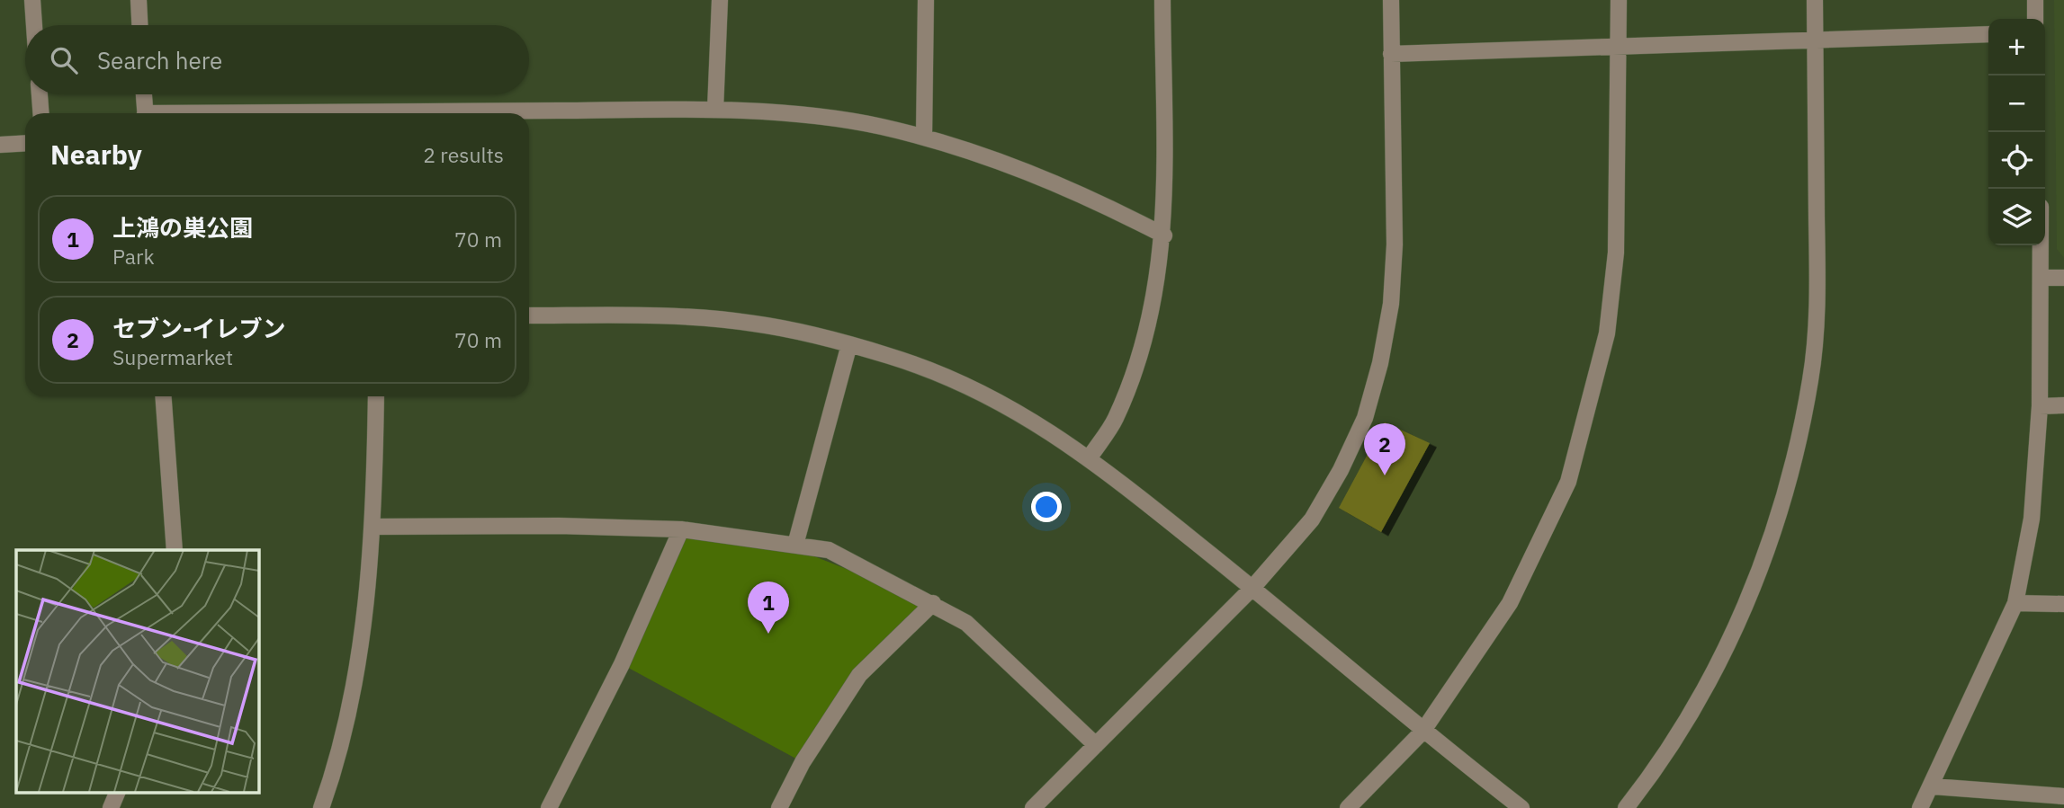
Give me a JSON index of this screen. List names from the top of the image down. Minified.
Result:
{"page":{"map_buttons":["+","−"],"search":"Search here","heading":["Nearby","2 results"],"list":[{"mark":"1","name":"上鴻の巣公園","note":"Park","value":"70 m"},{"mark":"2","name":"セブン-イレブン","note":"Supermarket","value":"70 m"}],"pins":["2","1"]}}
